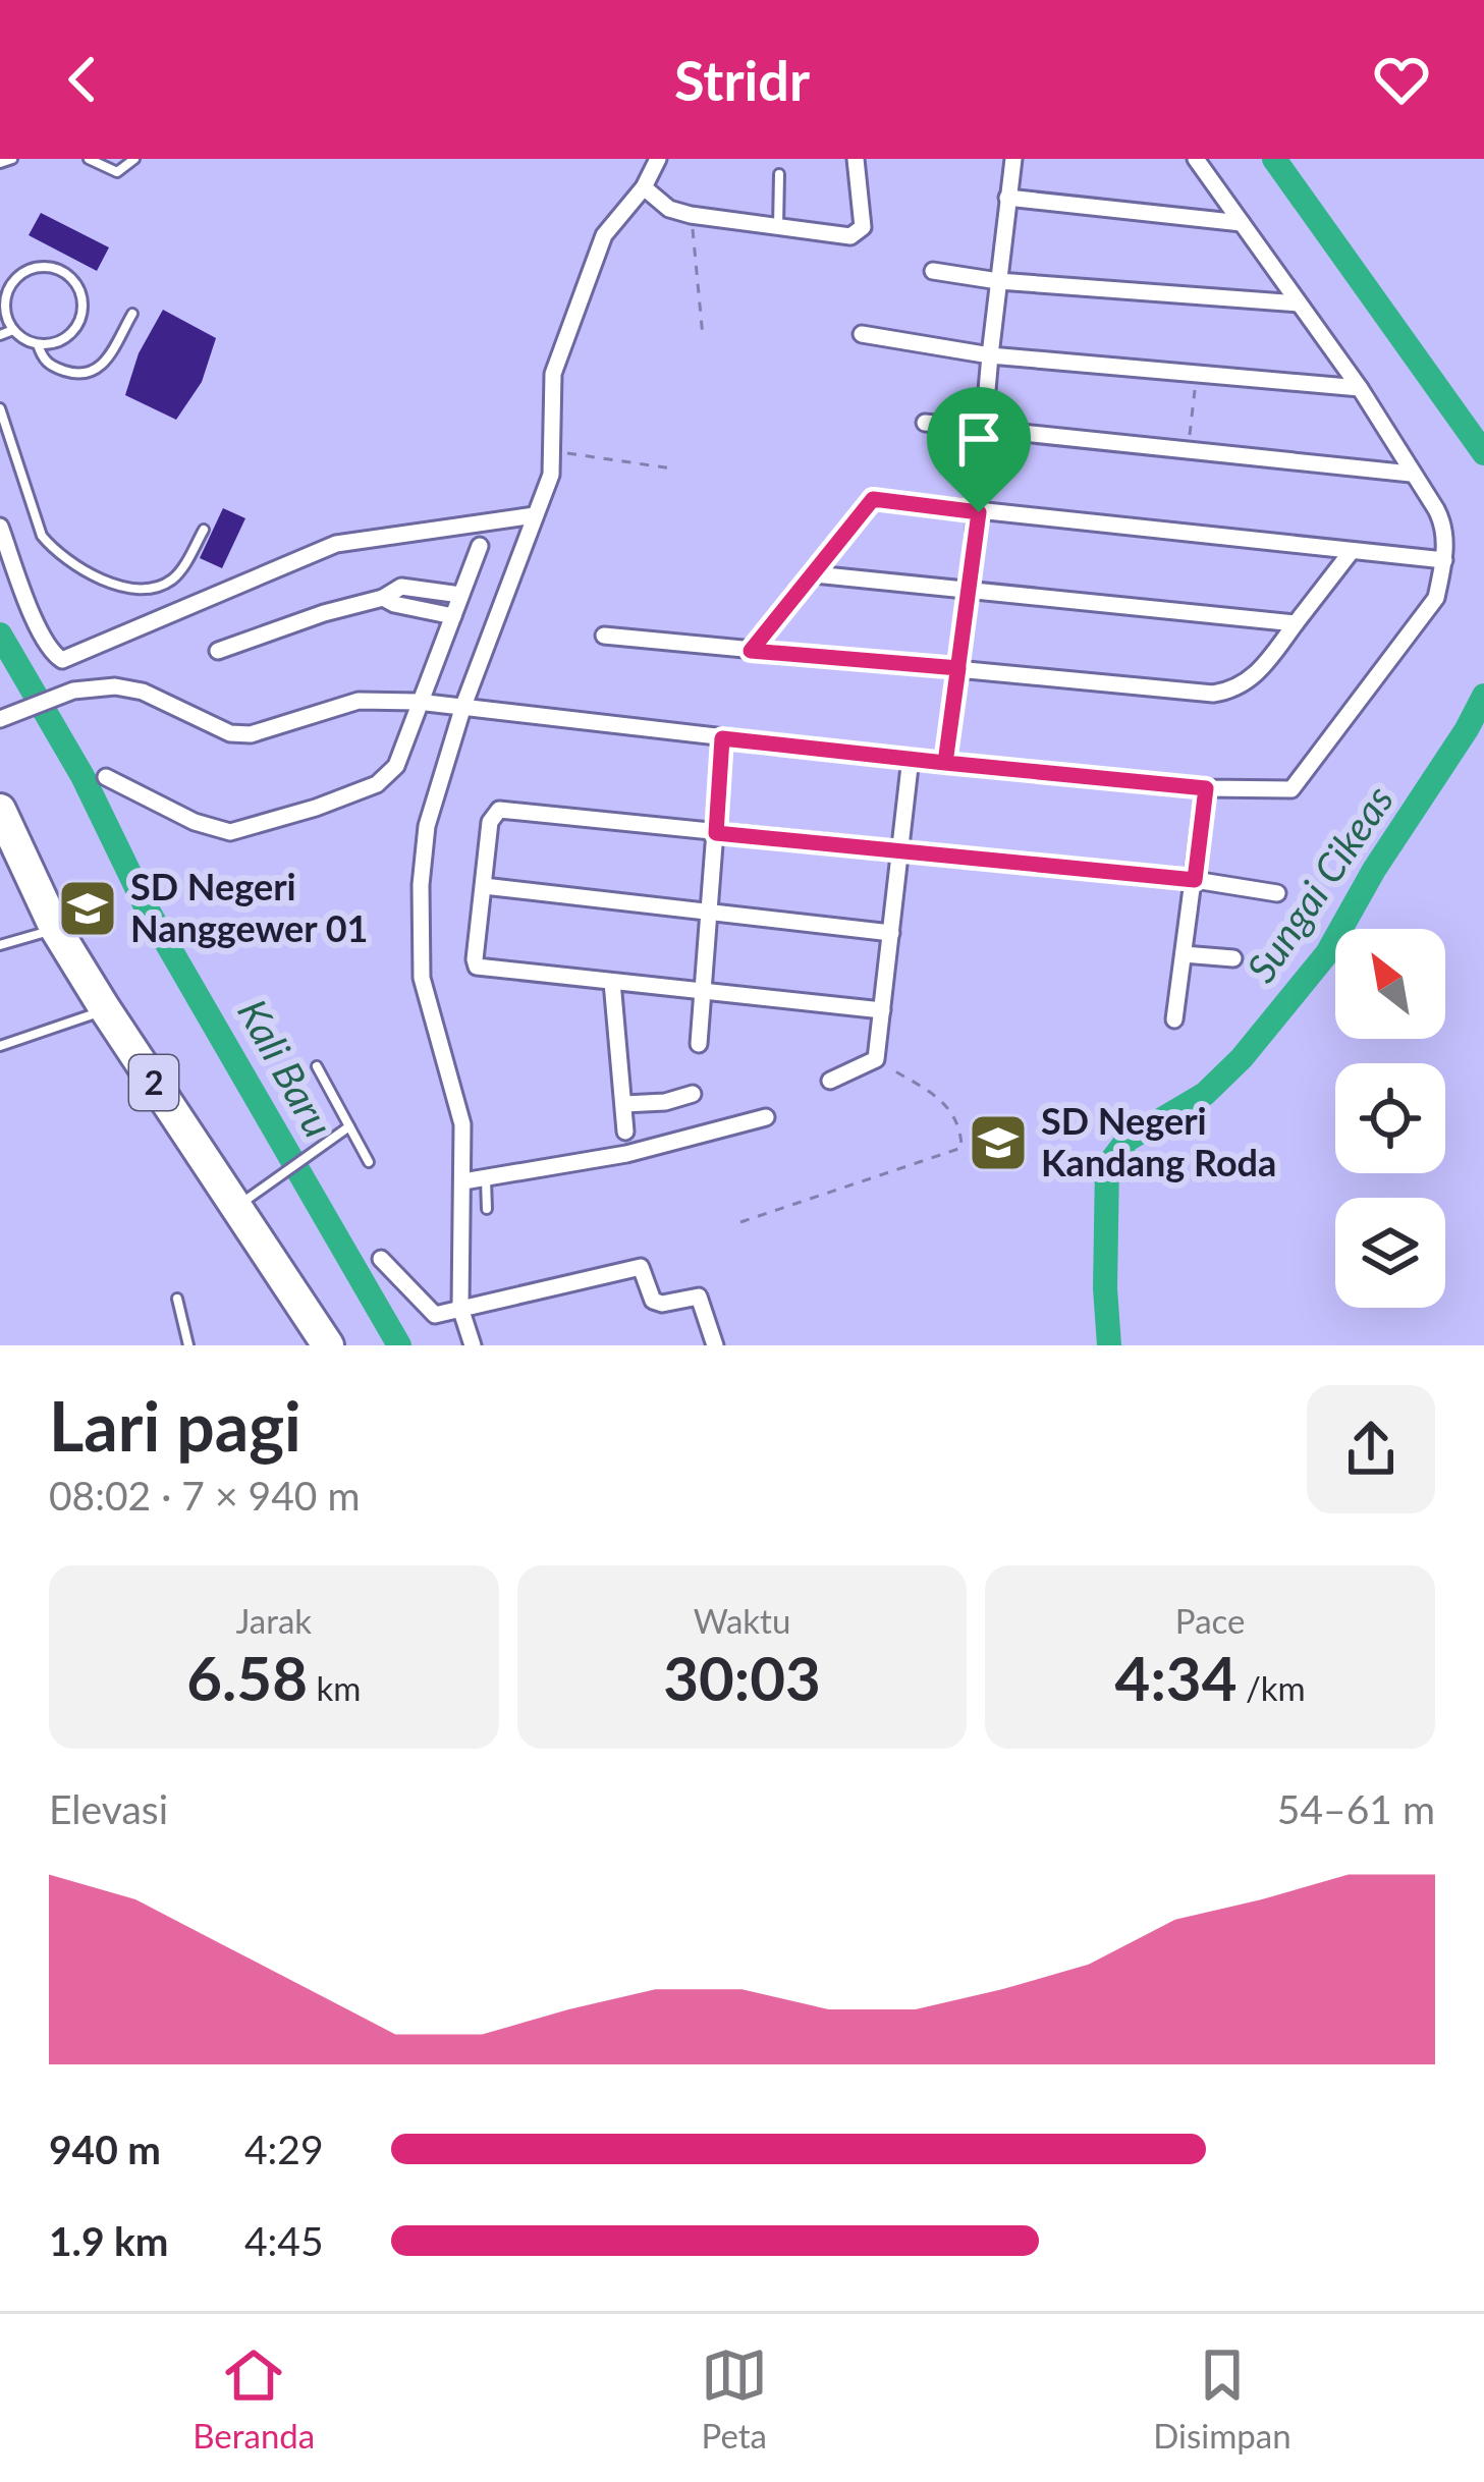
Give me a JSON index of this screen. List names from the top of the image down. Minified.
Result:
{"streets":{"highway":["2"]},"water":["Sungai Cikeas","Kali Baru"],"places":{"school or university":["SD Negeri Nanggewer 01","SD Negeri Kandang Roda"]},"north":"top left","page":{"header":"Stridr","heading":["Lari pagi","08:02 · 7 × 940 m"],"stats":[["Jarak","6.58 km"],["Waktu","30:03"],["Pace","4:34 /km"]],"chart":["Elevasi","54–61 m"],"list":[{"name":"940 m","note":"4:29"},{"name":"1.9 km","note":"4:45"}],"tabs":["Beranda","Peta","Disimpan"]}}
